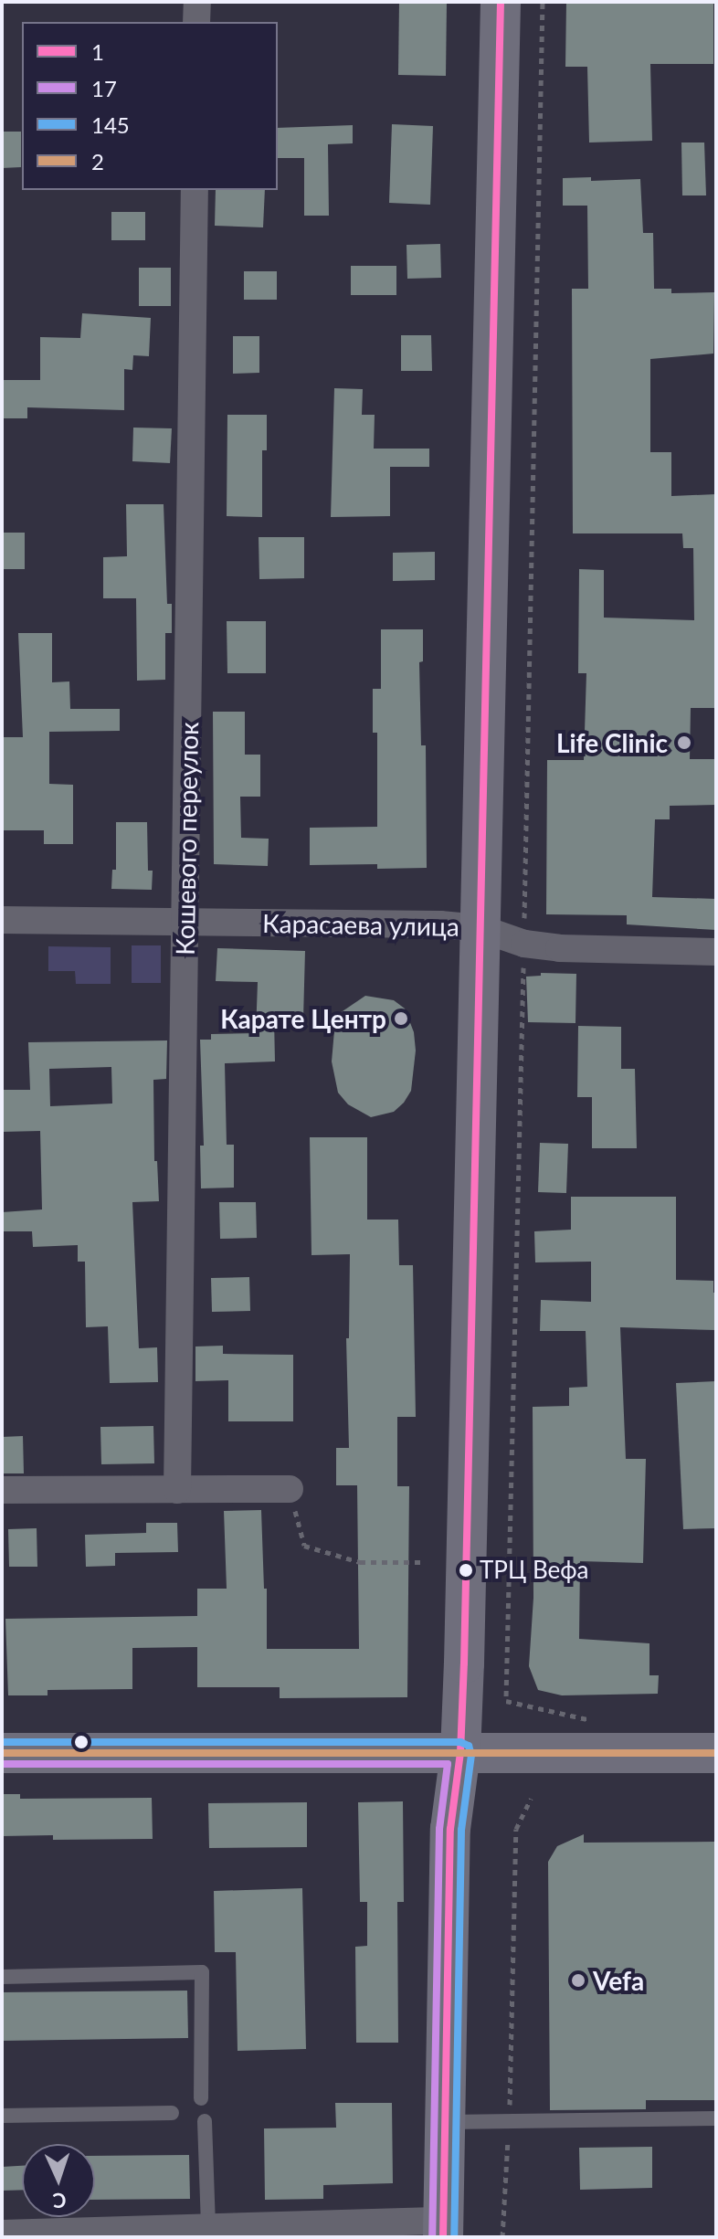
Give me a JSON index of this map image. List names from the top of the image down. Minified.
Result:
{"streets":{"street":["Кошевого переулок","Карасаева улица"]},"crossings":[["Кошевого переулок","Карасаева улица"]],"places":["Life Clinic","Карате Центр","ТРЦ Вефа","Vefa"],"lines":["transit line 1","transit line 145","transit line 2","transit line 17"],"legend":["1","17","145","2"],"north":"bottom"}
